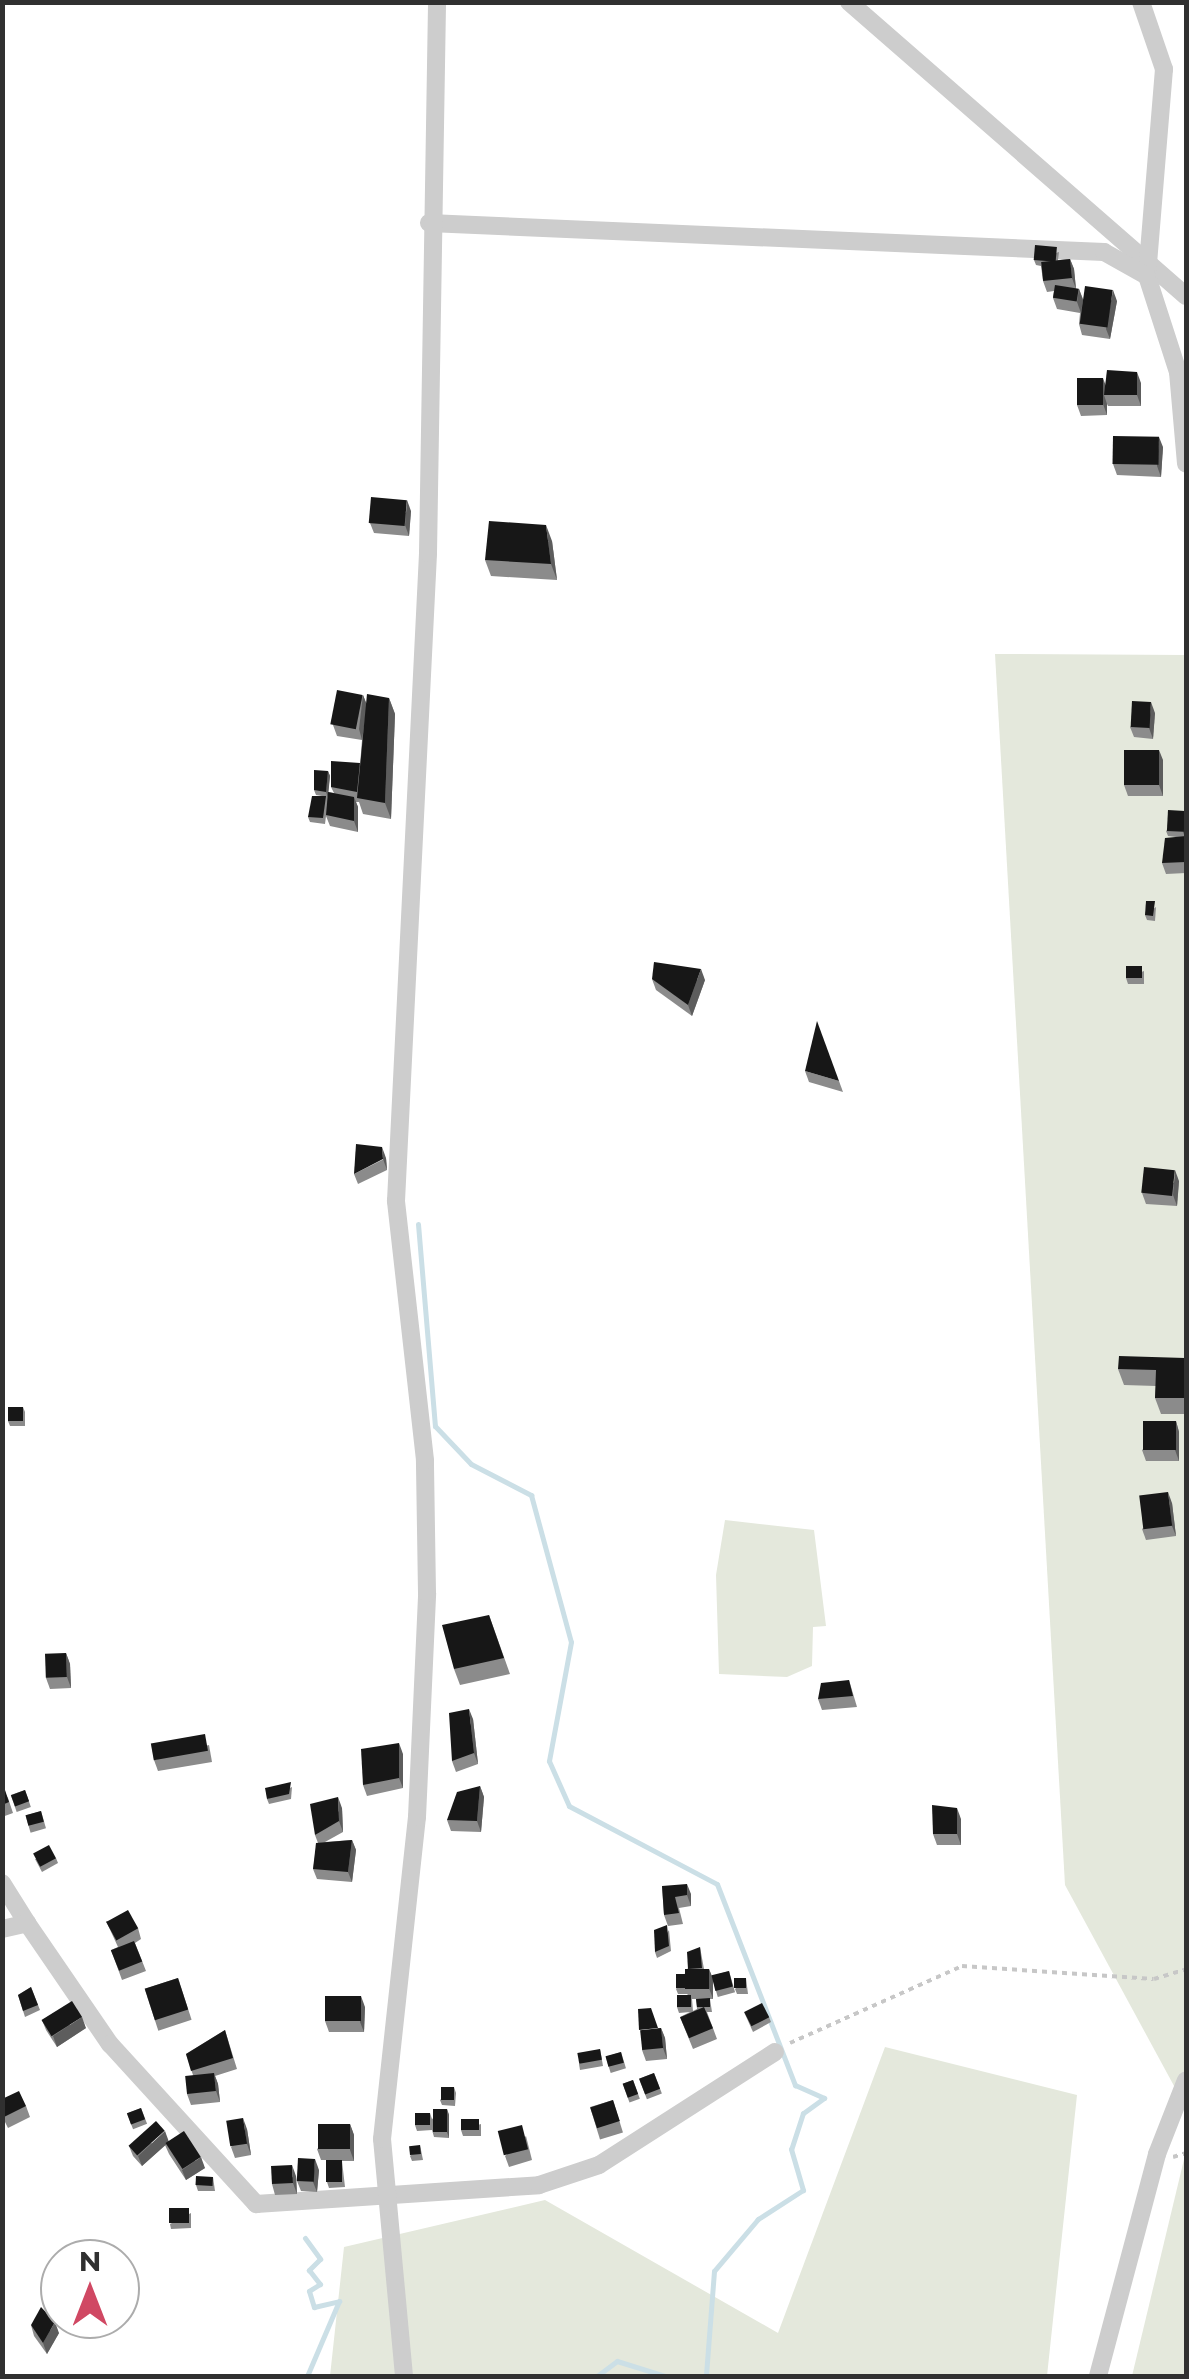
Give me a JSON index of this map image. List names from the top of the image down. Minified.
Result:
{"north":"top"}
